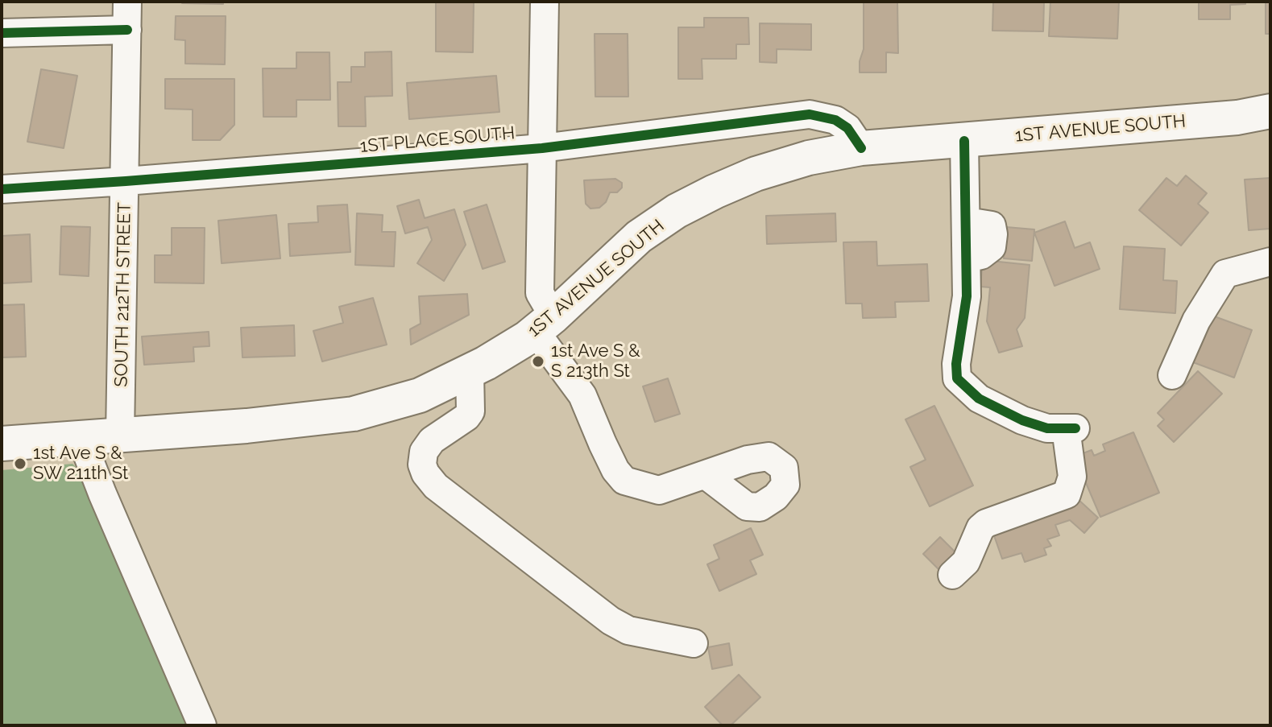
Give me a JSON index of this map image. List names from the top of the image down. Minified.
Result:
{"streets":{"main road":["1ST AVENUE SOUTH"],"street":["1ST PLACE SOUTH","SOUTH 212TH STREET"]},"crossings":[["1ST AVENUE SOUTH","1ST PLACE SOUTH"],["1ST AVENUE SOUTH","SOUTH 212TH STREET"],["1ST PLACE SOUTH","SOUTH 212TH STREET"]],"places":["1st Ave S & S 213th St","1st Ave S & SW 211th St"]}
